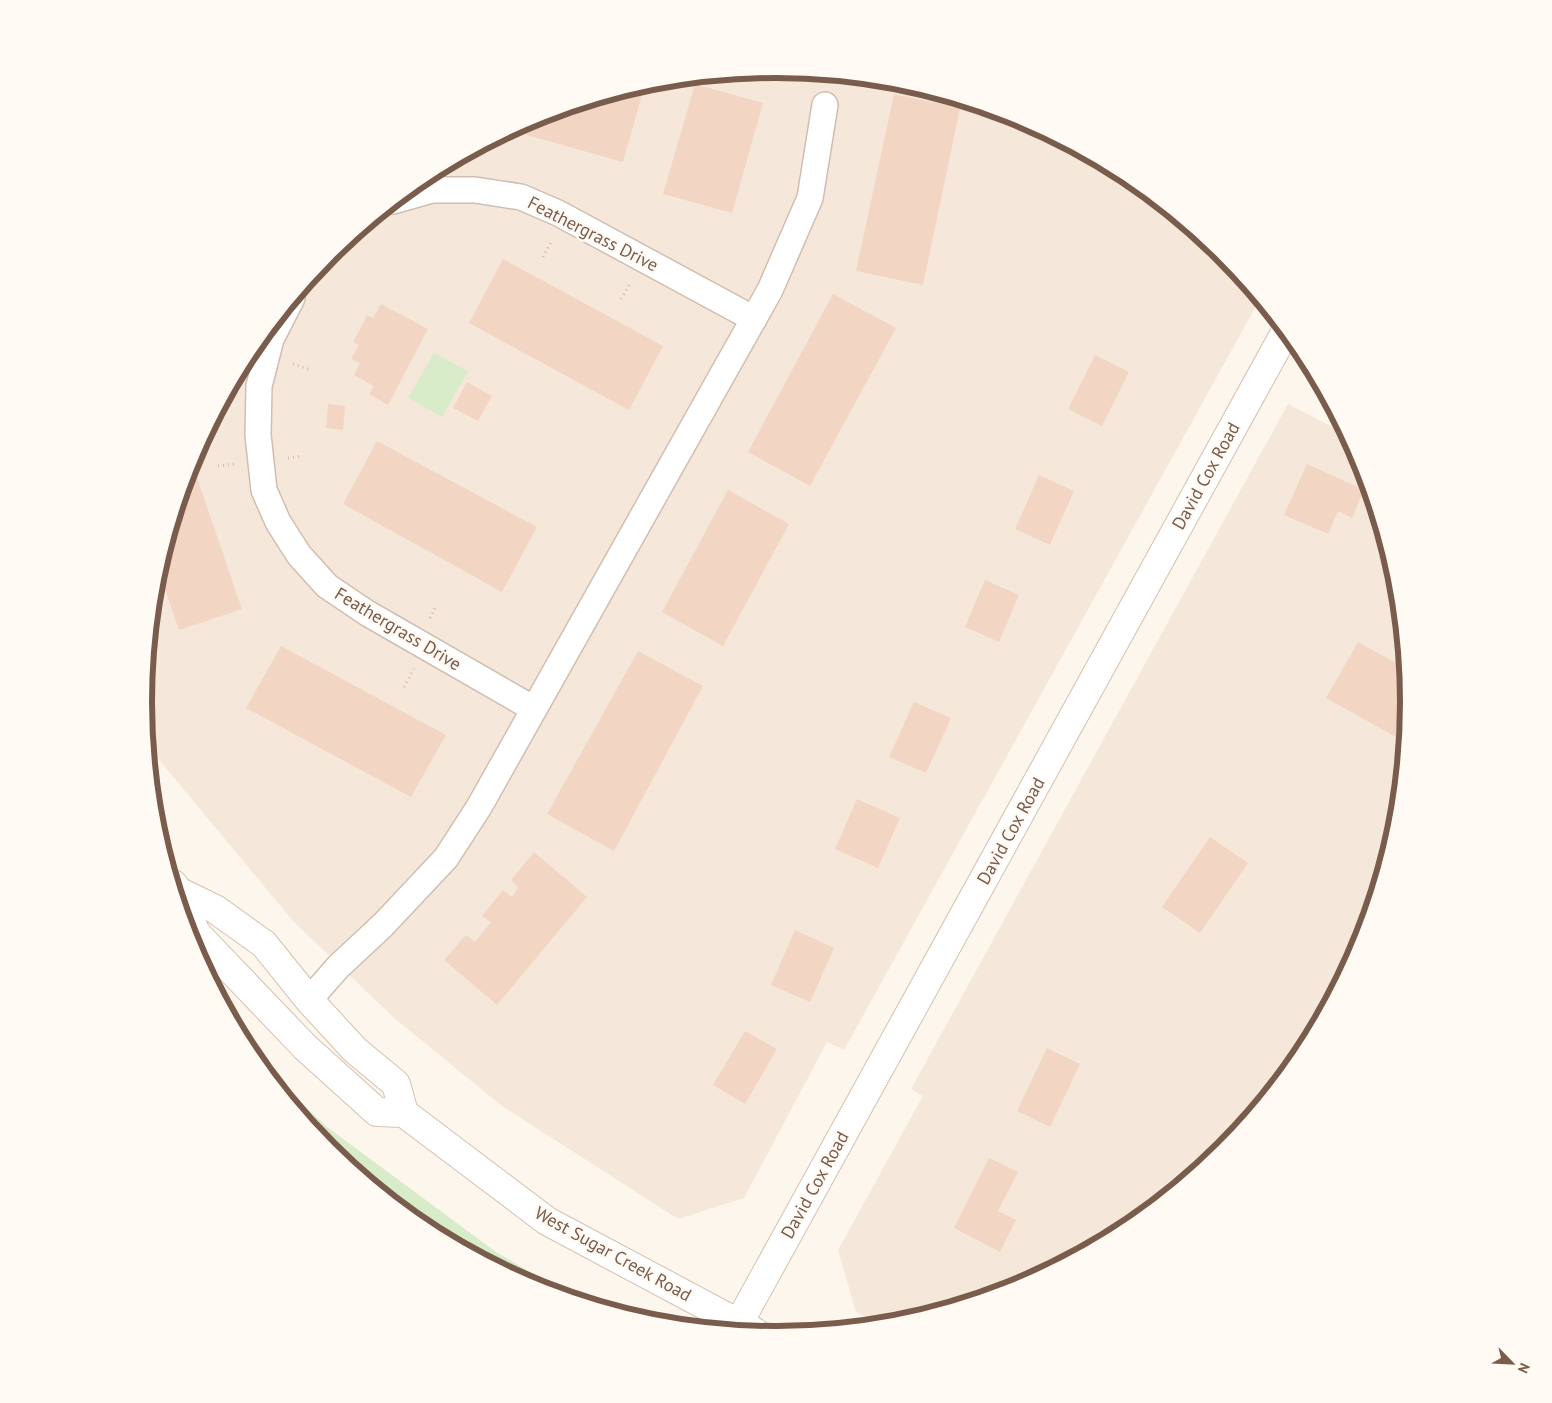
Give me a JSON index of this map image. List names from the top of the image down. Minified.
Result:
{"streets":{"main road":["David Cox Road","West Sugar Creek Road"],"street":["Feathergrass Drive"]},"north":"bottom right"}
